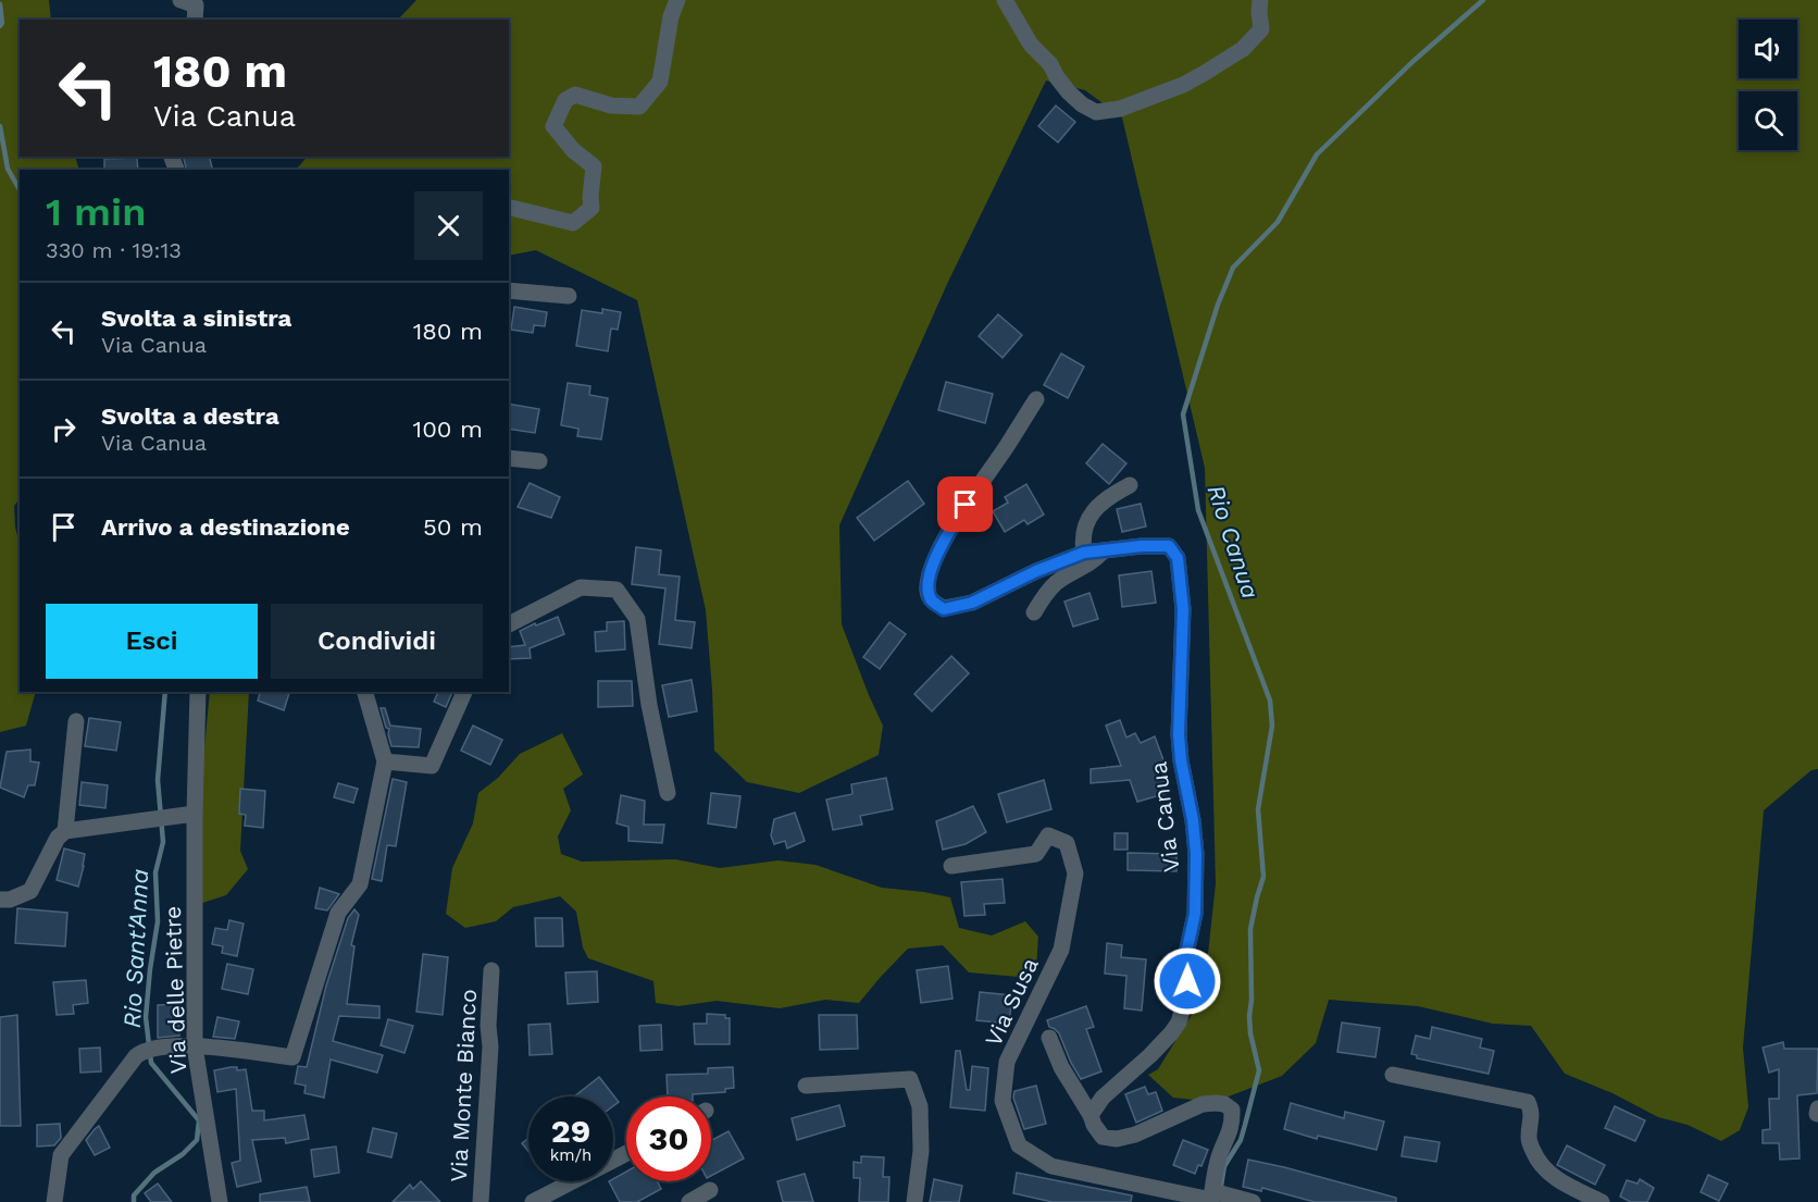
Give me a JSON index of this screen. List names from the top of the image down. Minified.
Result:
{"streets":{"street":["Via Canua","Via delle Pietre","Via Susa","Via Monte Bianco"]},"water":["Rio Canua","Rio Sant'Anna"],"page":{"turn":["180 m","Via Canua"],"heading":["1 min","330 m · 19:13"],"list":[{"name":"Svolta a sinistra","note":"Via Canua","value":"180 m"},{"name":"Svolta a destra","note":"Via Canua","value":"100 m"},{"name":"Arrivo a destinazione","value":"50 m"}],"buttons":["Esci","Condividi"],"speed":"29 km/h","limit":"30"}}
